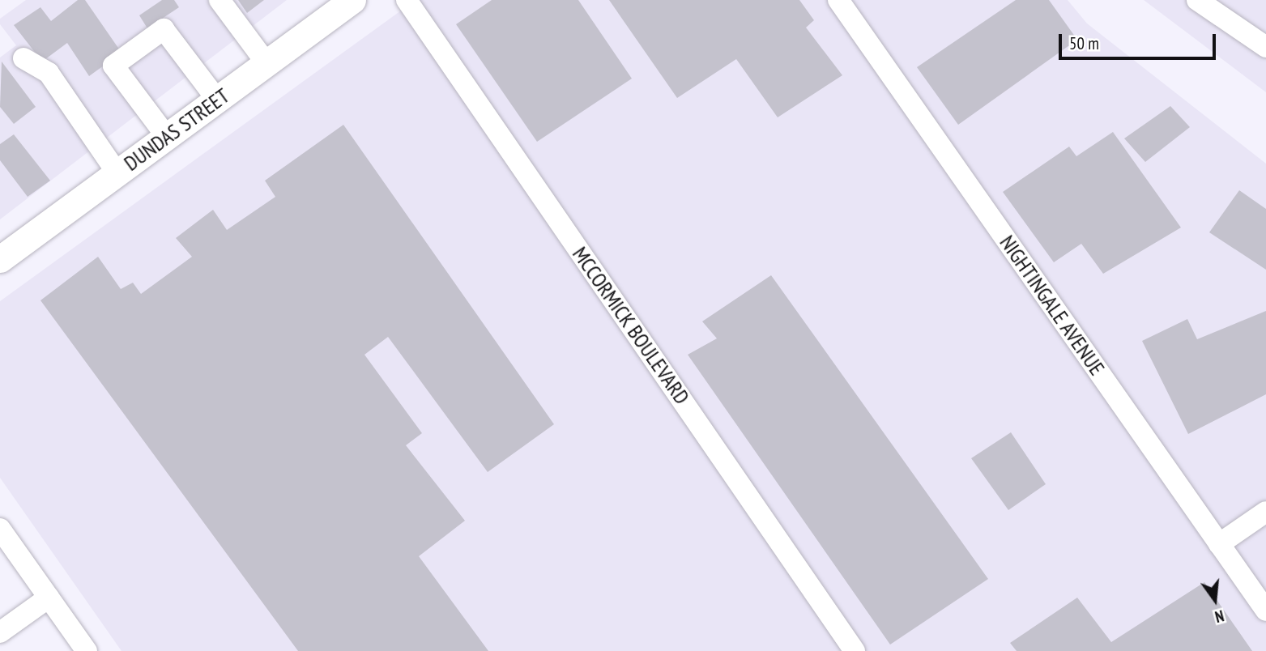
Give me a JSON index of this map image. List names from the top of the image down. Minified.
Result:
{"streets":{"main road":["DUNDAS STREET"],"street":["NIGHTINGALE AVENUE","MCCORMICK BOULEVARD"]},"scale_bar":"50 m","north":"bottom"}
